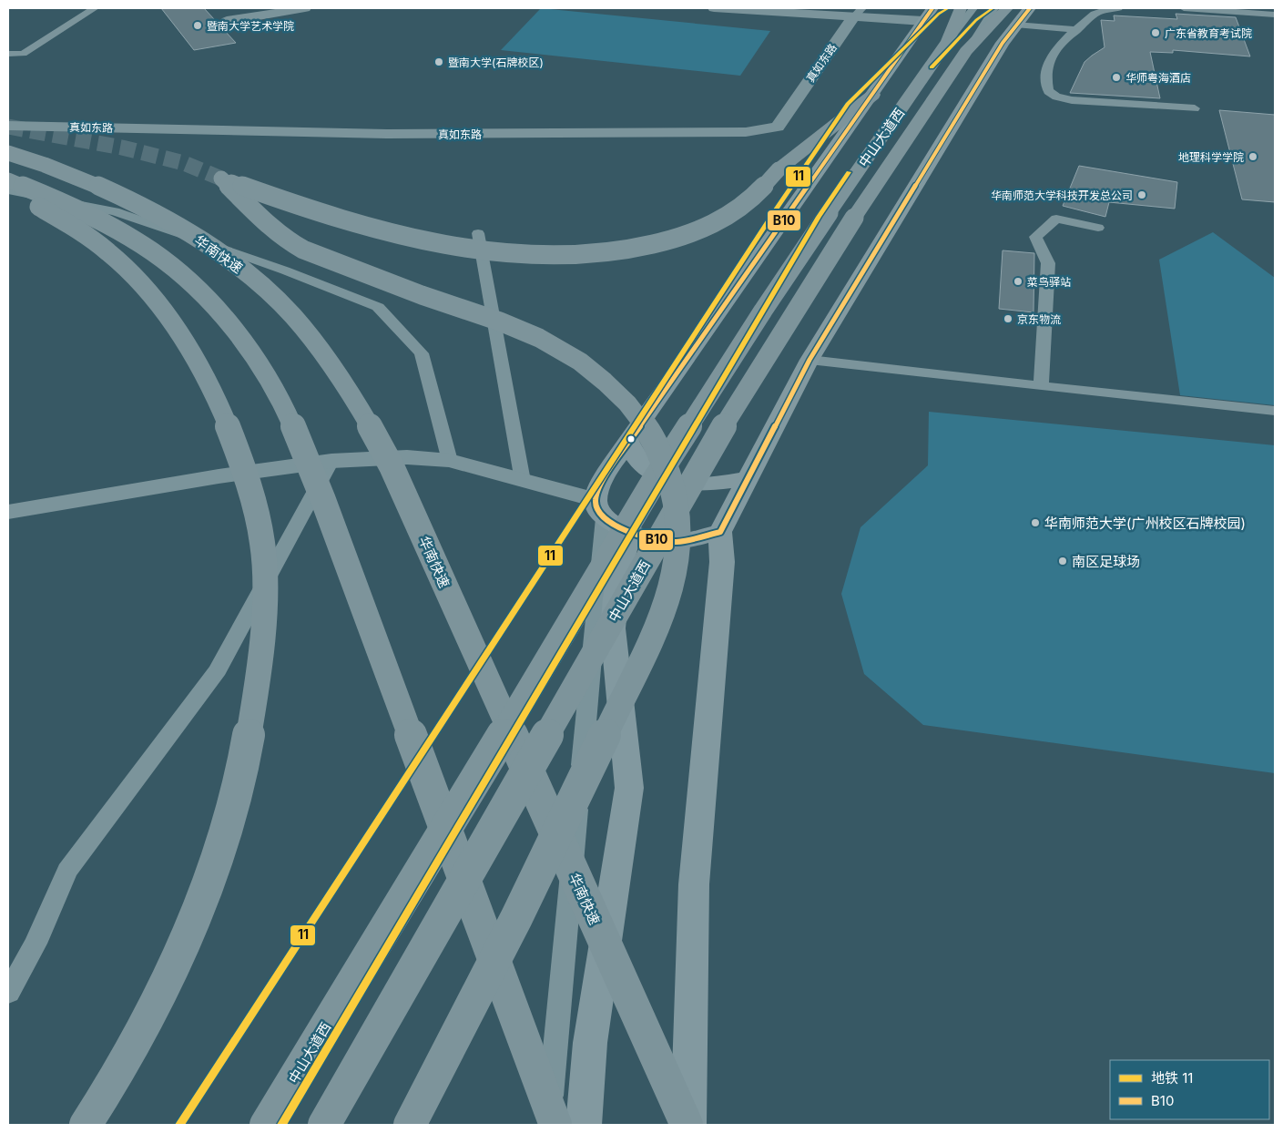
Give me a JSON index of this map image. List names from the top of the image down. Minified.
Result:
{"streets":{"highway":["中山大道西","华南快速"],"street":["真如东路"]},"places":["暨南大学艺术学院","广东省教育考试院","暨南大学(石牌校区)","华师粤海酒店","地理科学学院","华南师范大学科技开发总公司","菜鸟驿站","京东物流","华南师范大学(广州校区石牌校园)","南区足球场"],"lines":["metro line 11","transit line B10"],"legend":["地铁 11","B10"]}
